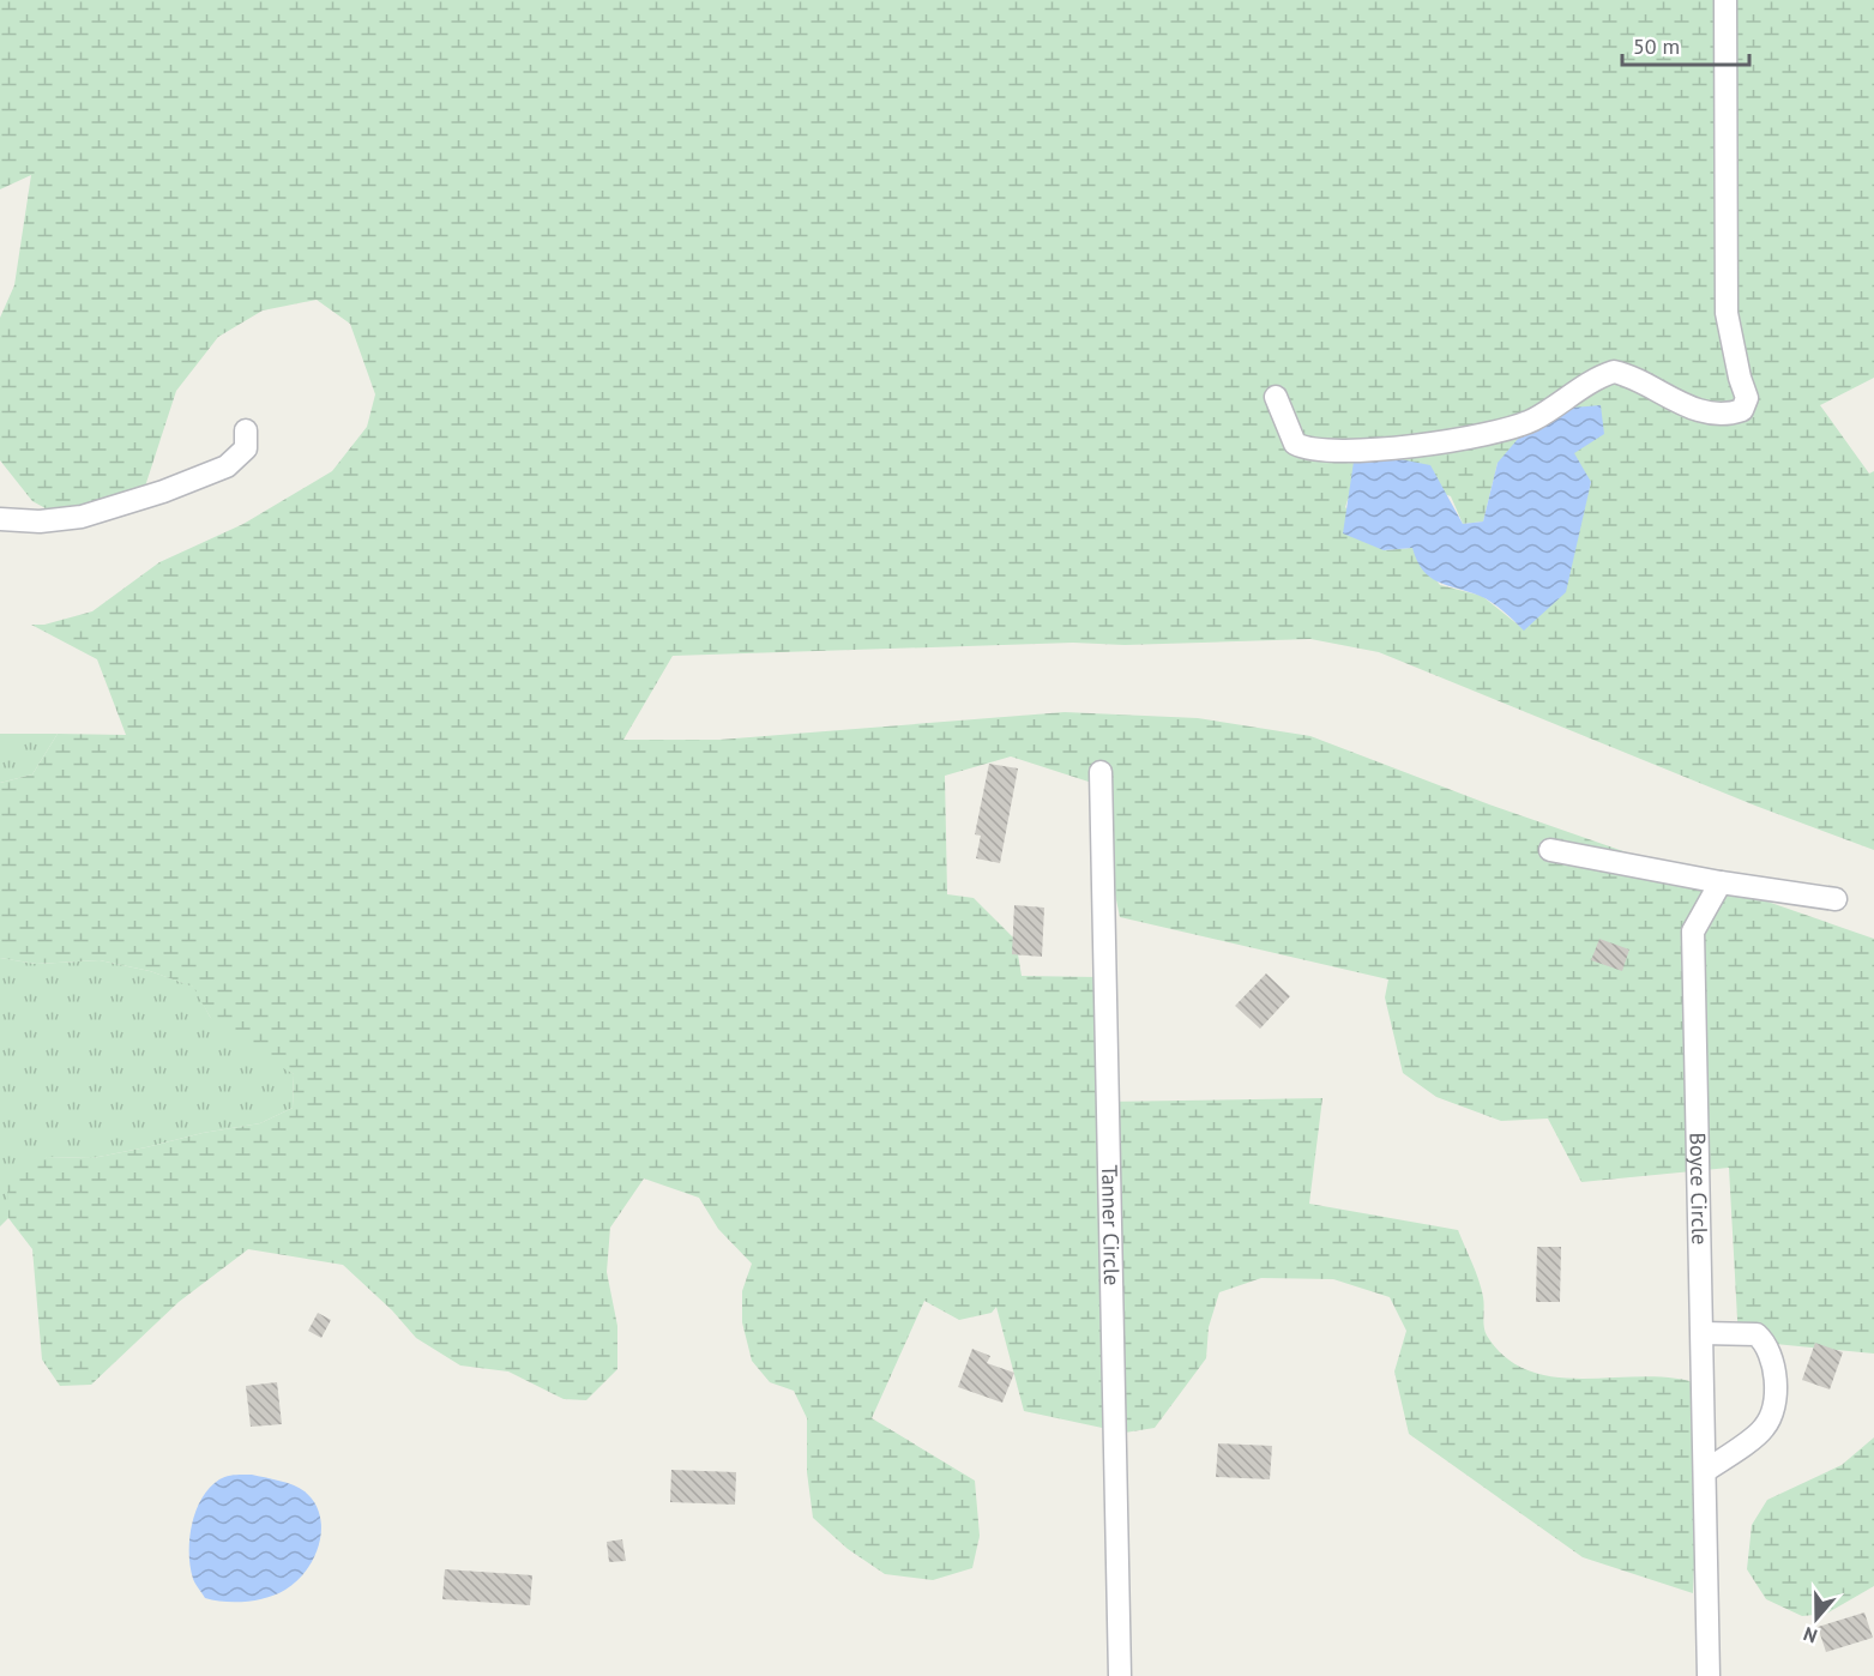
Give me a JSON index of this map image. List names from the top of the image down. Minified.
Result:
{"streets":{"street":["Boyce Circle","Tanner Circle"]},"scale_bar":"50 m","north":"bottom"}
